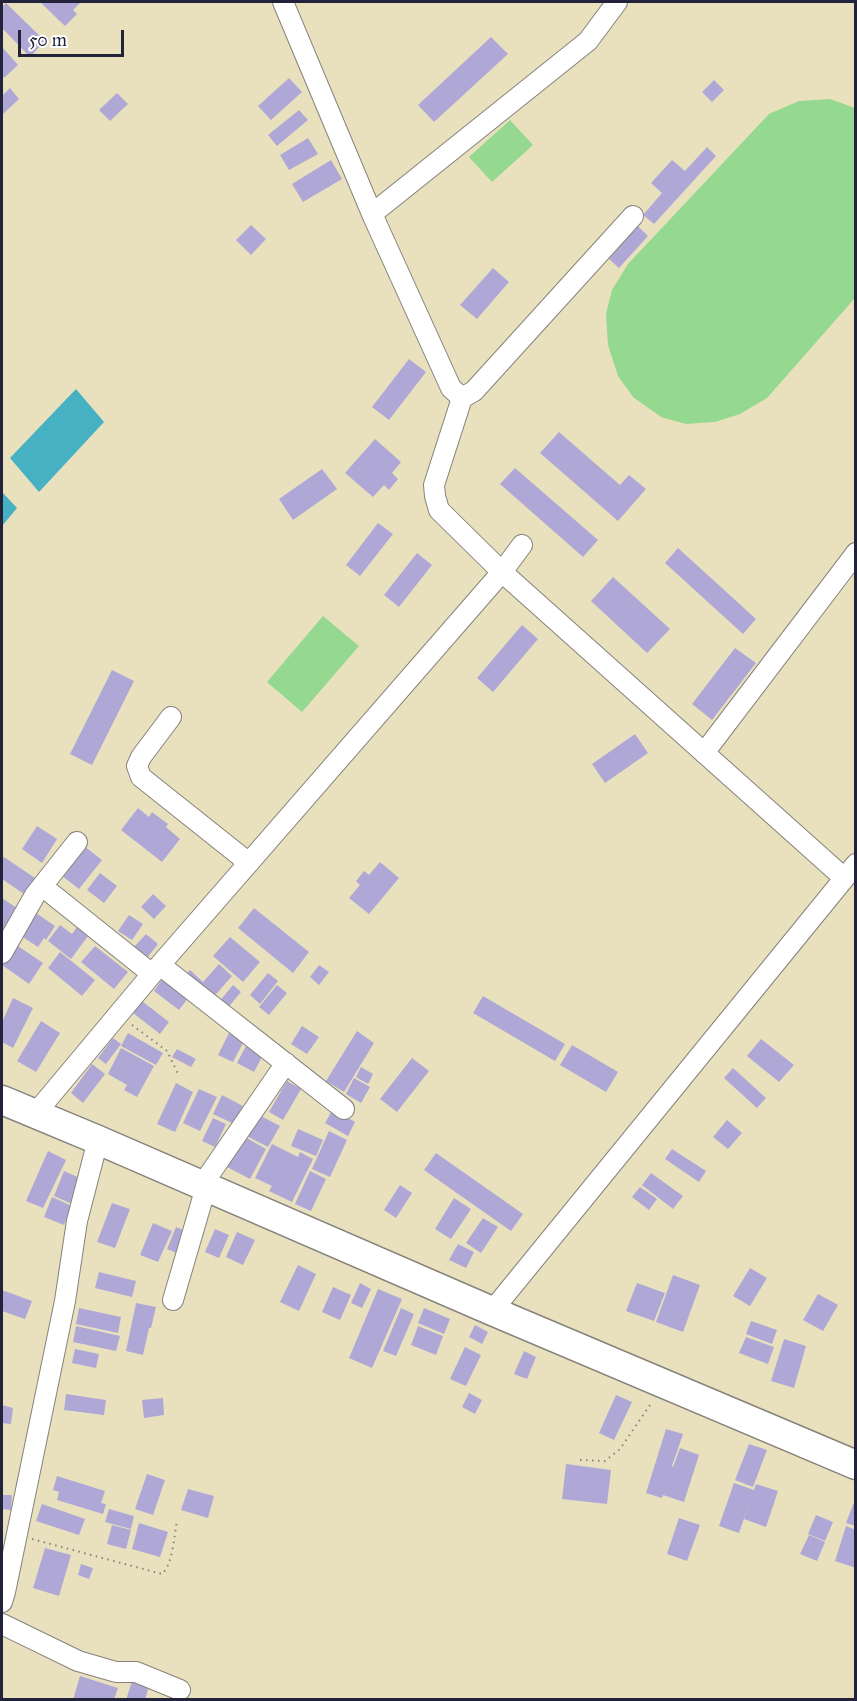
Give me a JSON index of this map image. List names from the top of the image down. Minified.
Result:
{"scale_bar":"50 m"}
